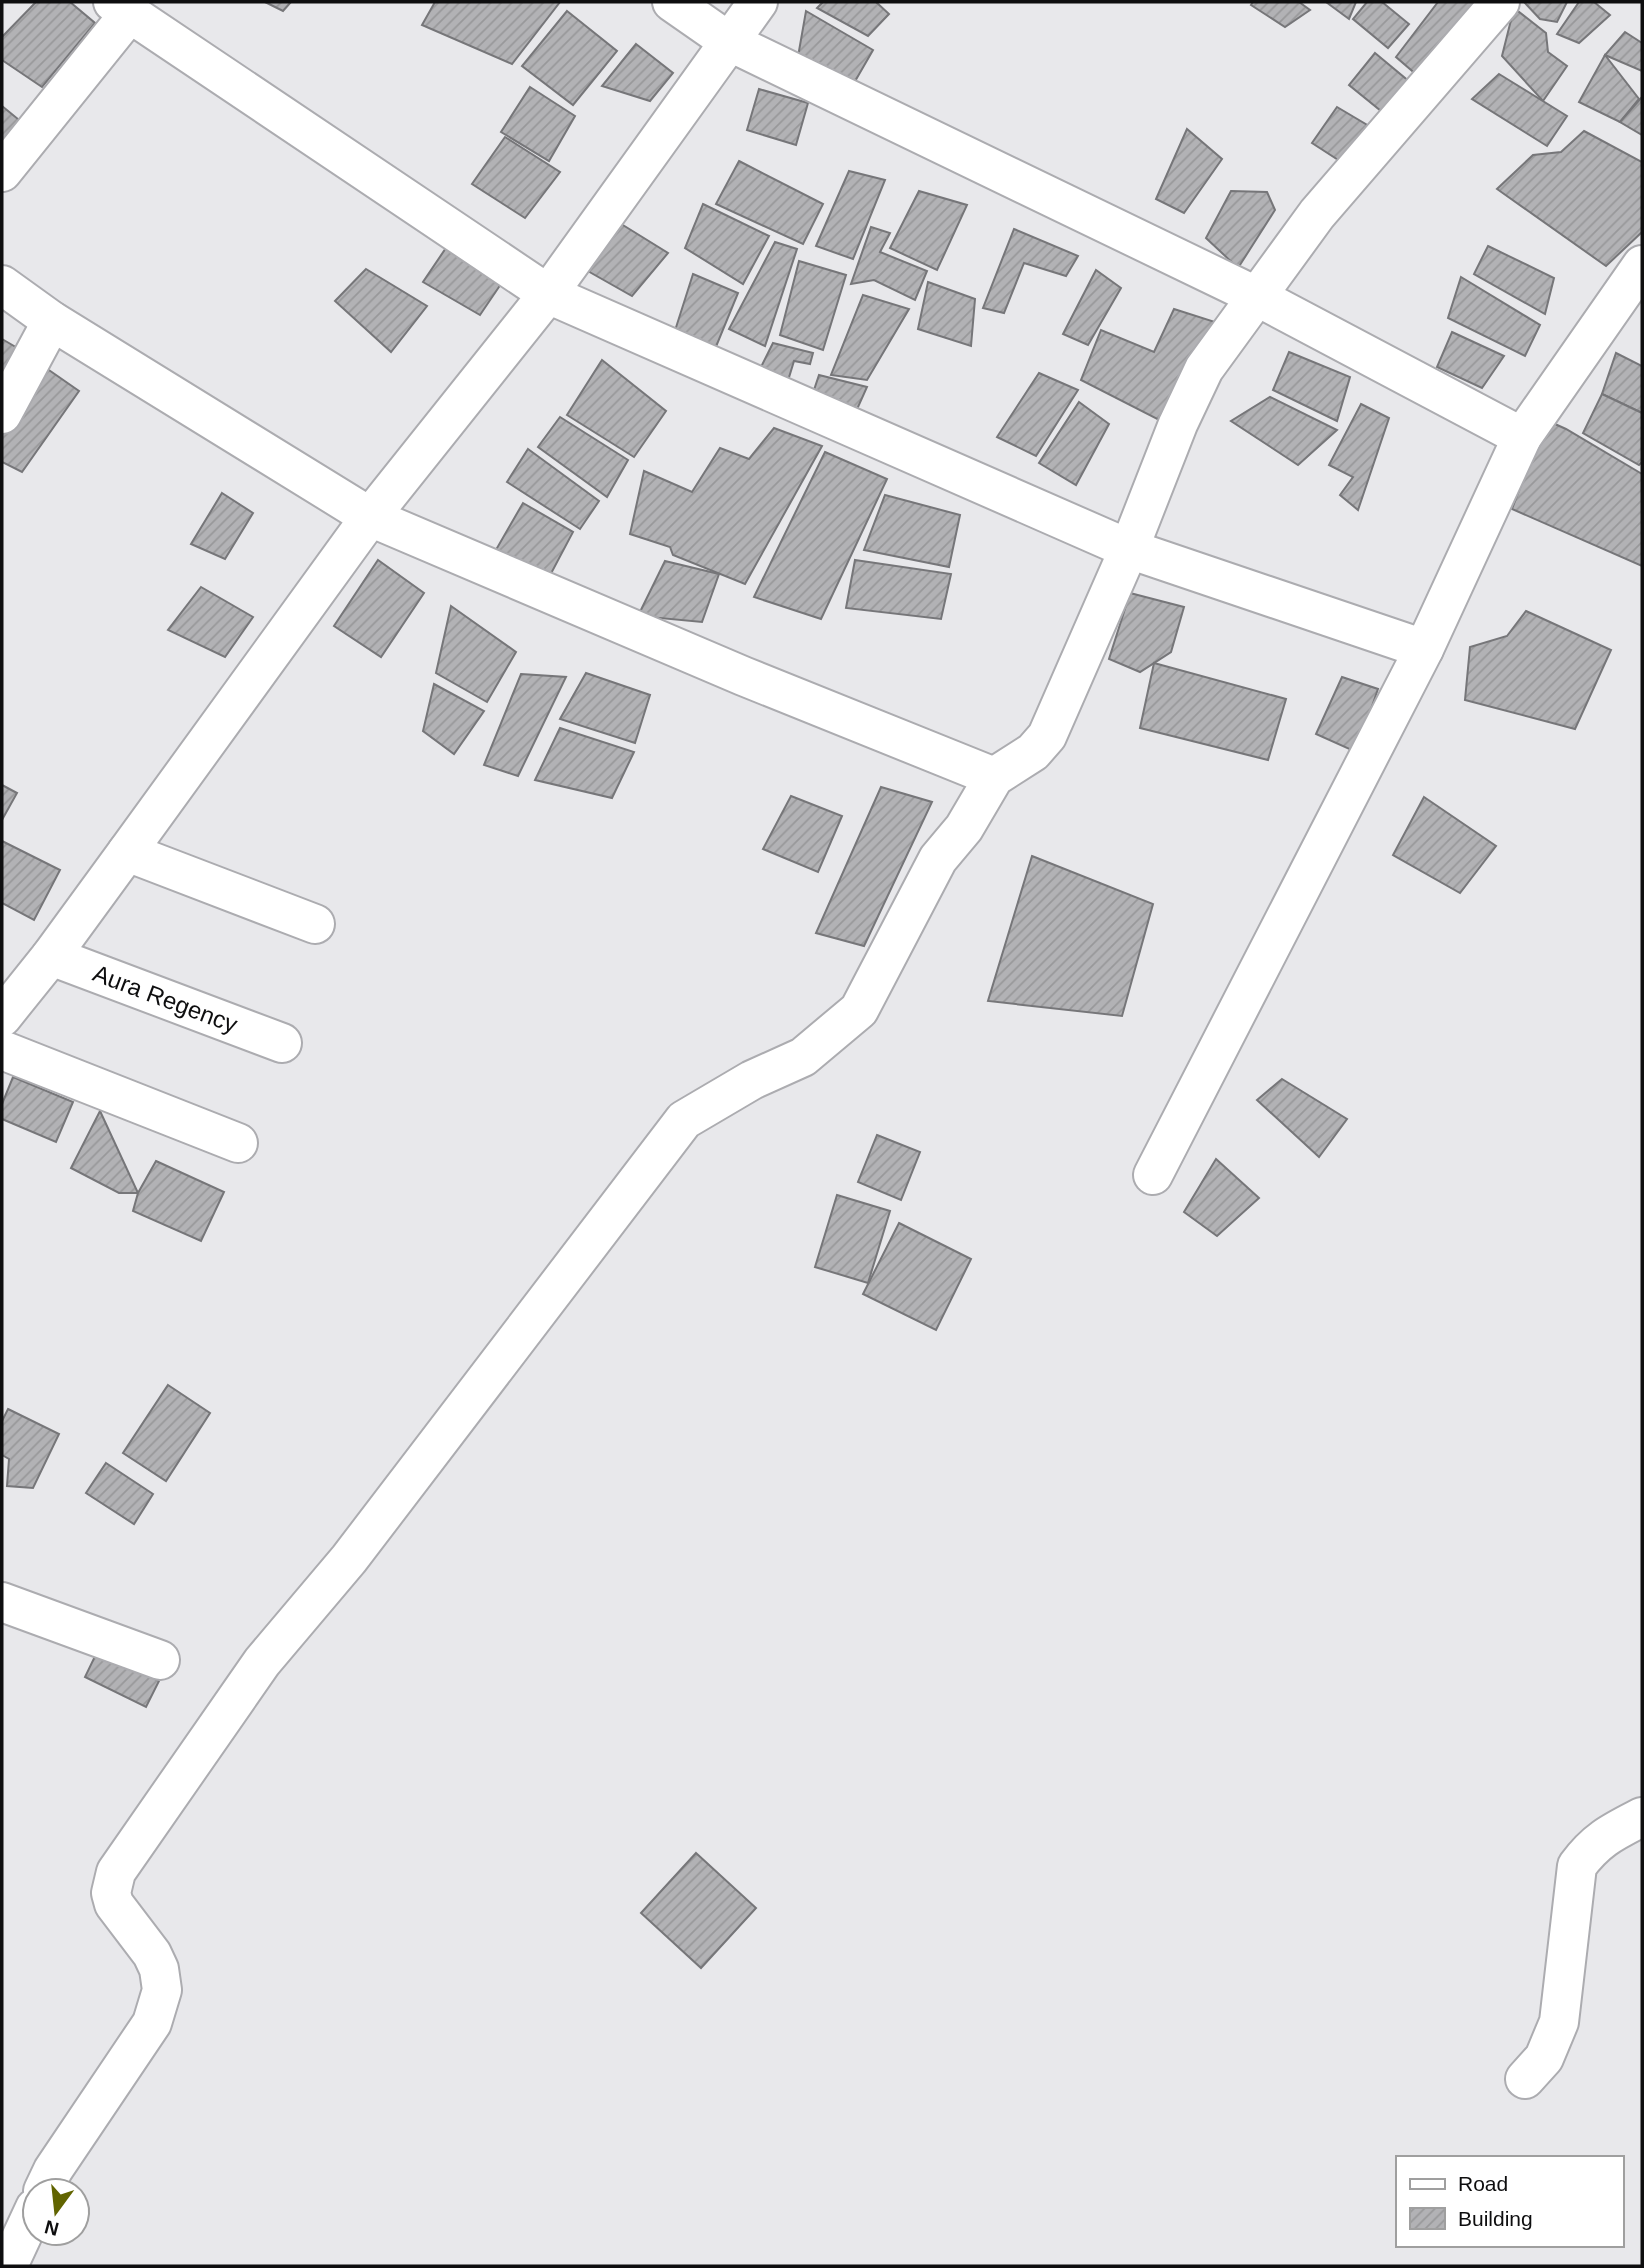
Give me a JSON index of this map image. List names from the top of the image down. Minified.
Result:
{"streets":{"street":["Aura Regency"]},"legend":["Road","Building"],"north":"bottom"}
